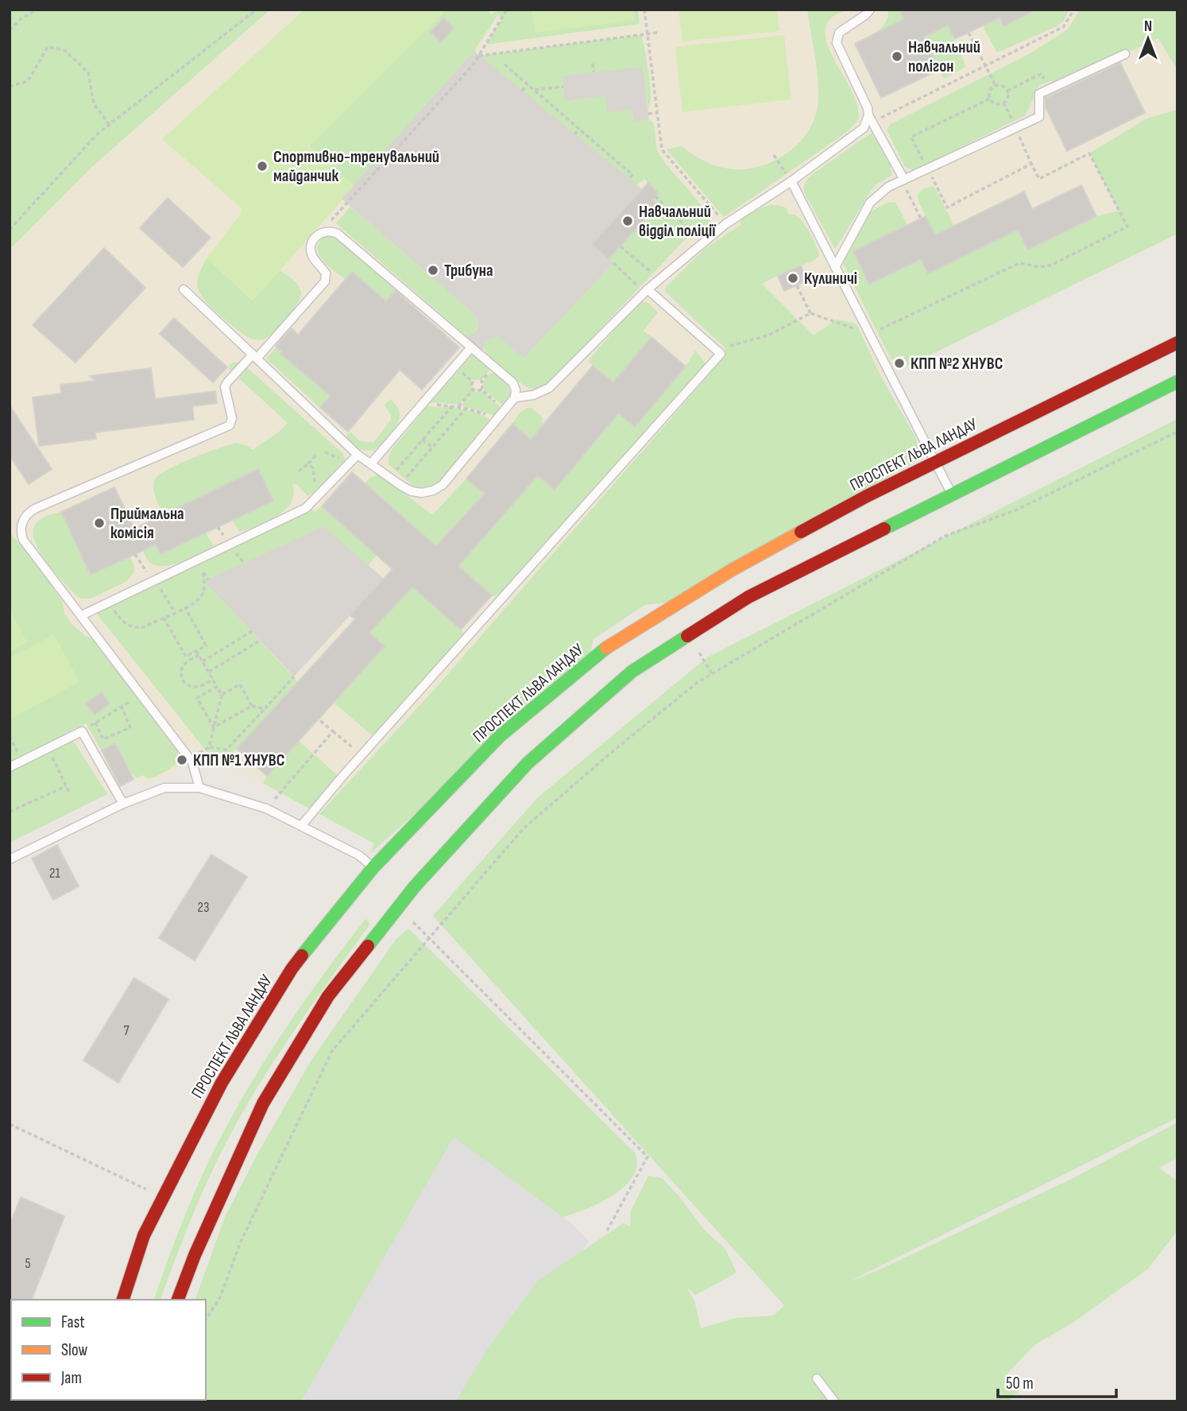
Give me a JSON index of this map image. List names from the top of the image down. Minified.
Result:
{"streets":{"main road":["ПРОСПЕКТ ЛЬВА ЛАНДАУ"]},"places":["Навчальний полігон","Спортивно-тренувальний майданчик","Навчальний відділ поліції","Трибуна","Кулиничі","КПП №2 ХНУВС","Приймальна комісія","КПП №1 ХНУВС"],"house_numbers":["21","23","7","5"],"legend":["Fast","Slow","Jam"],"scale_bar":"50 m","north":"top"}
